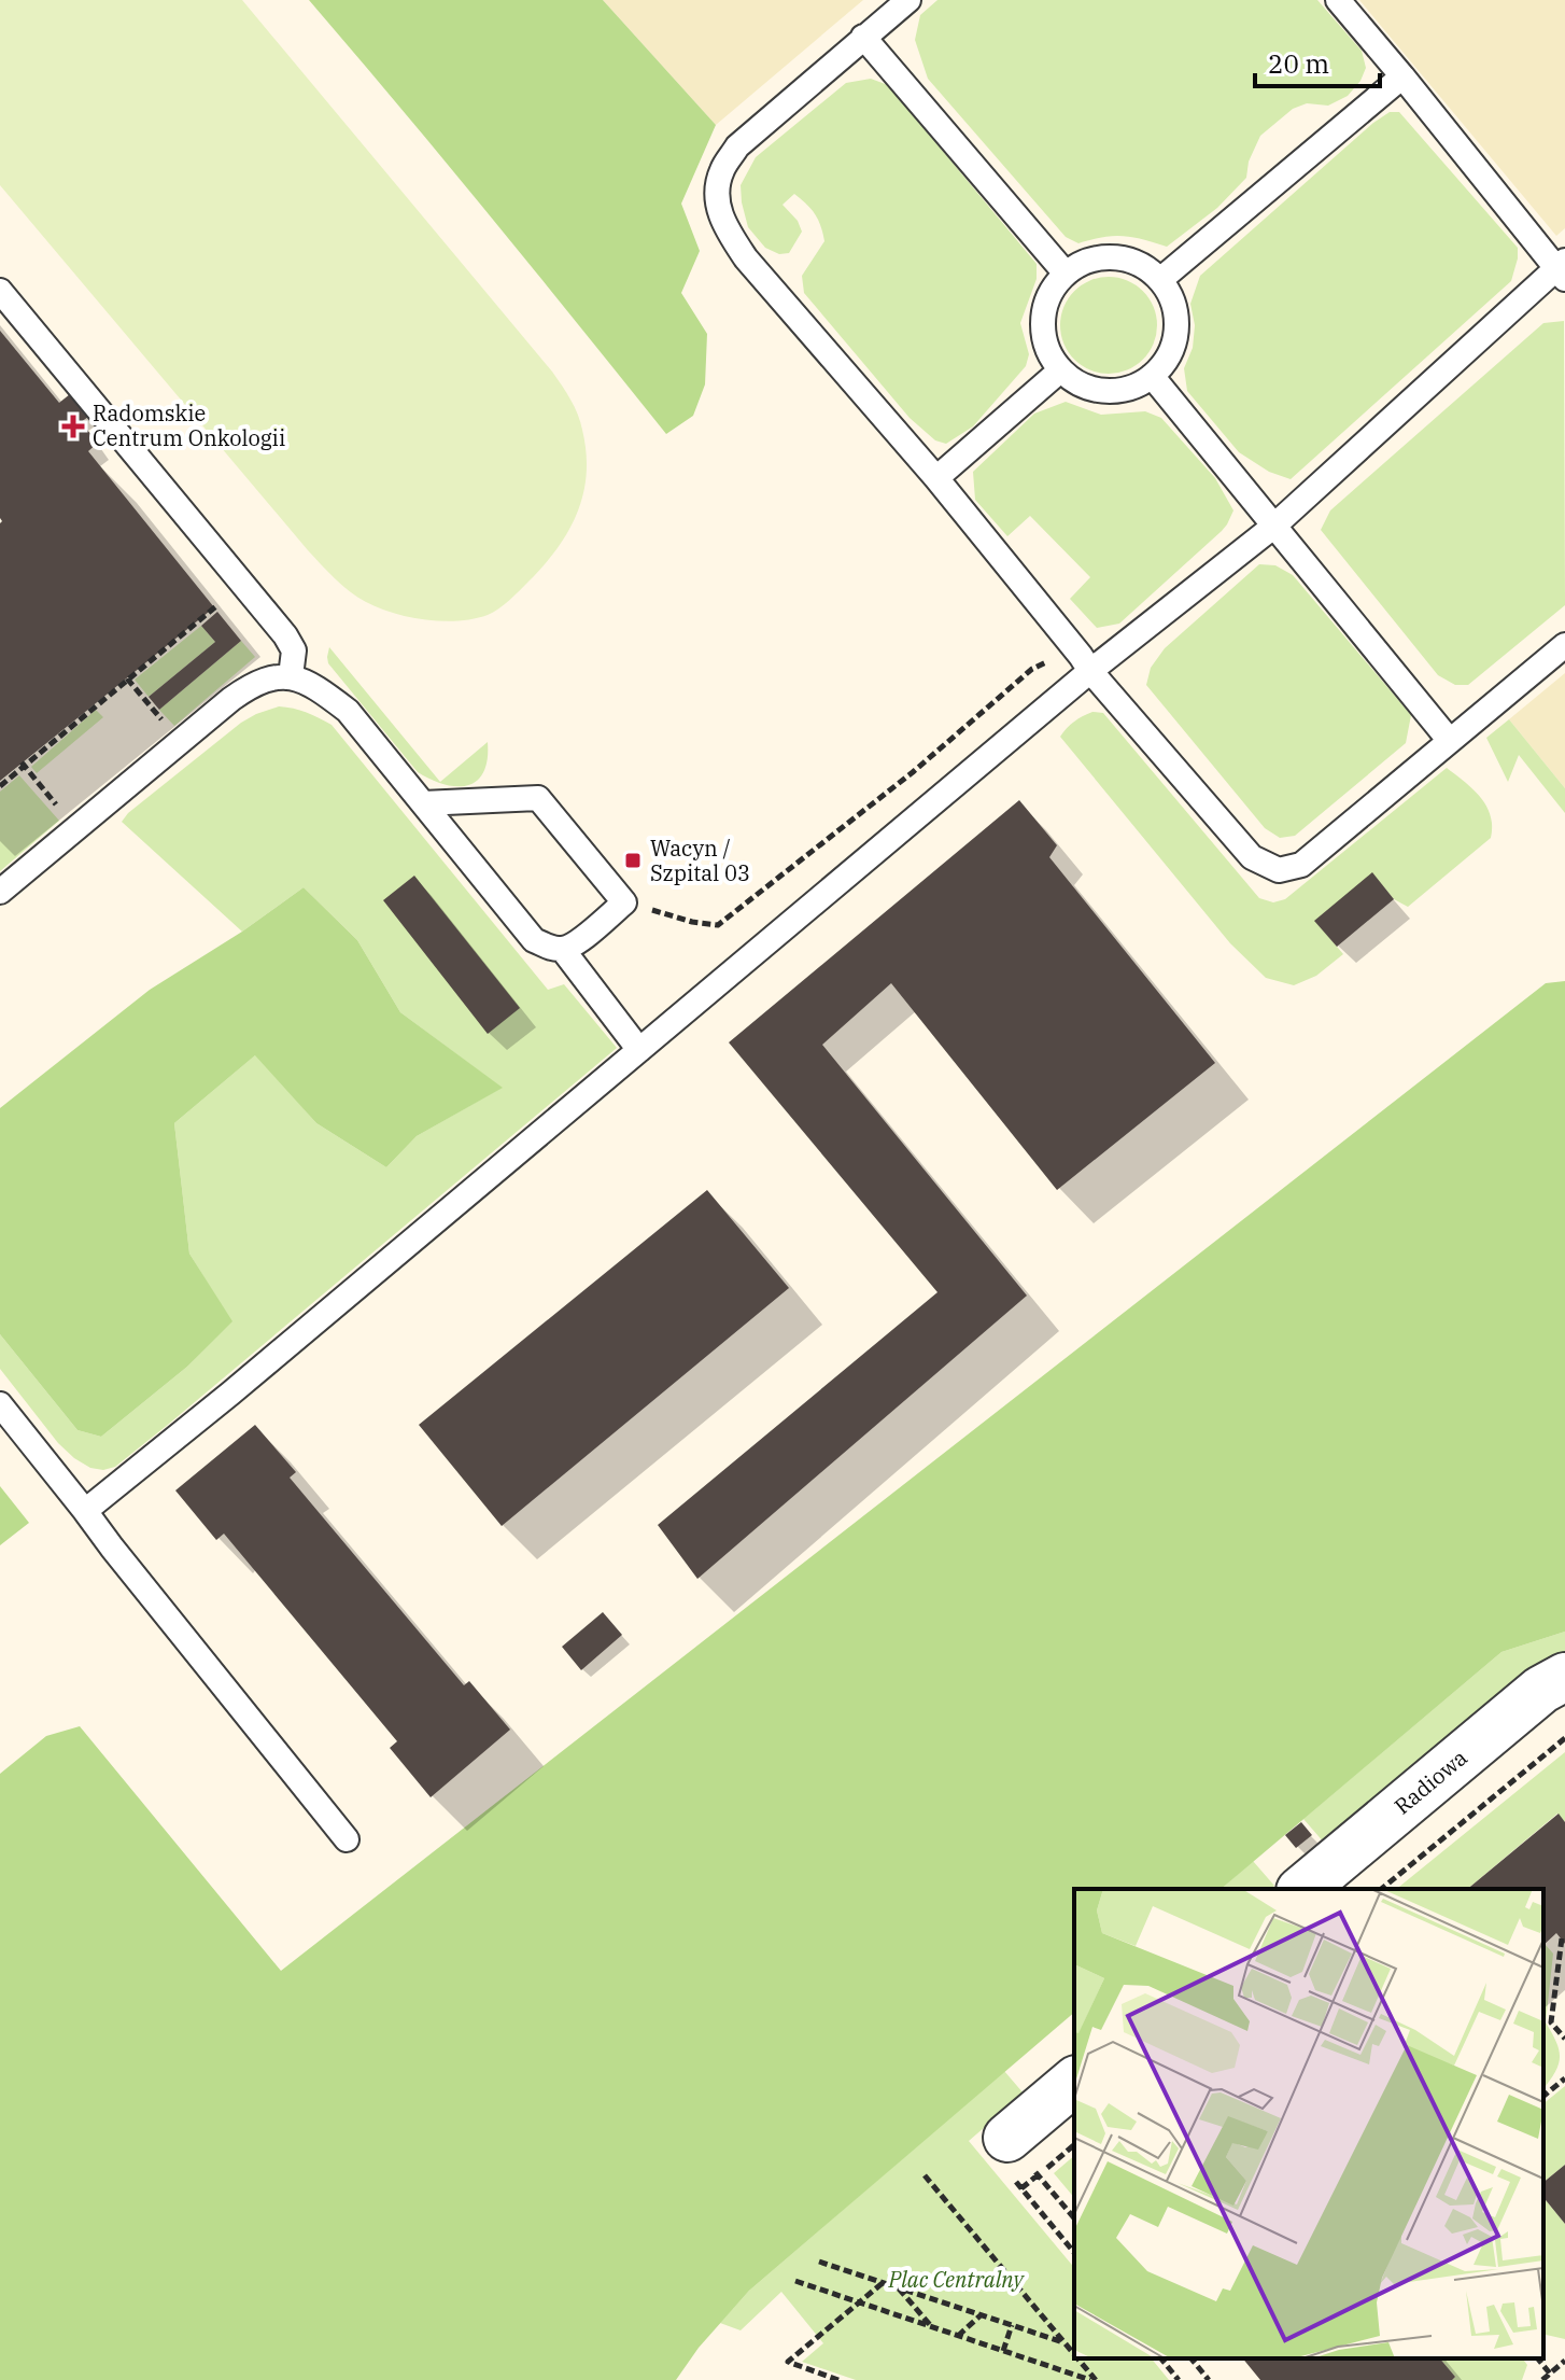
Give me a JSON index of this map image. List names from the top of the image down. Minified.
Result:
{"streets":{"street":["Radiowa"]},"parks":["Plac Centralny"],"places":{"health":["Radomskie Centrum Onkologii"],"transit":["Wacyn / Szpital 03"]},"scale_bar":"20 m"}
